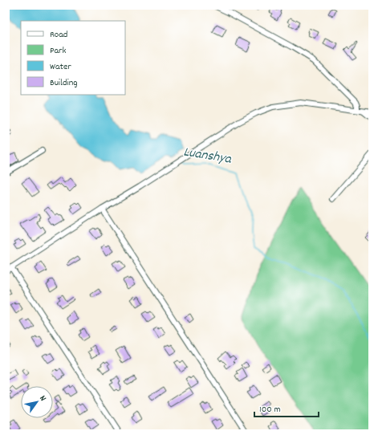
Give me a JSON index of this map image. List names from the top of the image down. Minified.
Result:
{"water":["Luanshya"],"legend":["Road","Park","Water","Building"],"scale_bar":"100 m","north":"top right"}
